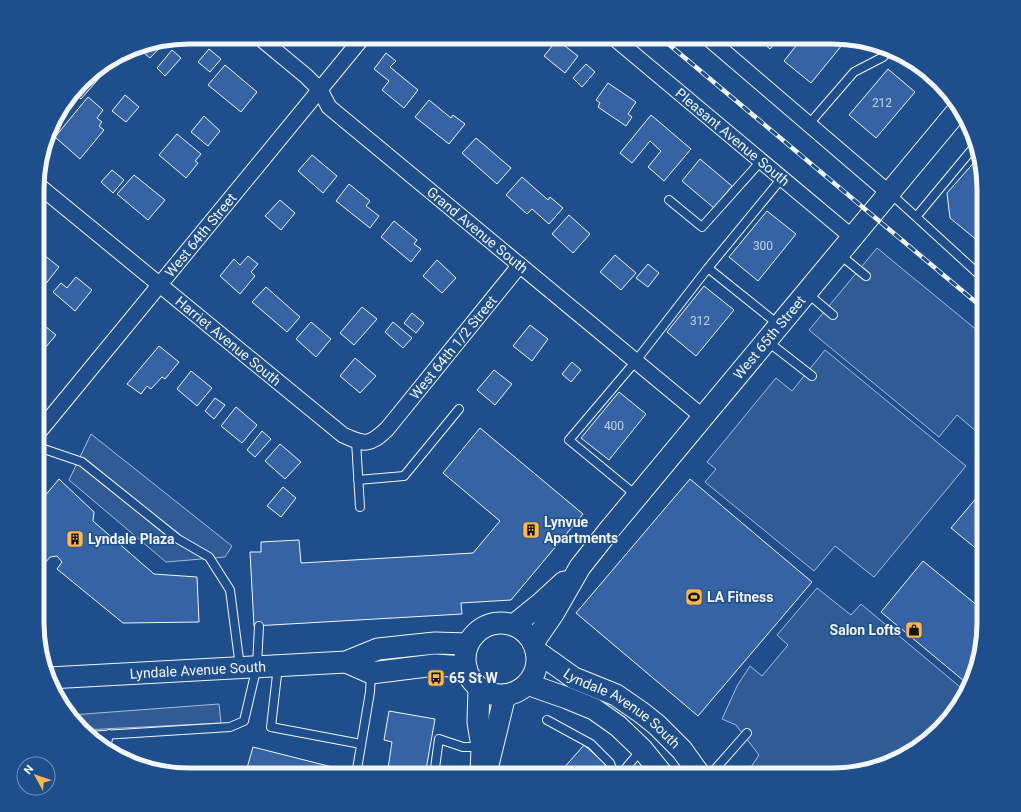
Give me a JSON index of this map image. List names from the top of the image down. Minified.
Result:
{"streets":{"main road":["West 65th Street","Lyndale Avenue South"],"street":["Pleasant Avenue South","Grand Avenue South","West 64th Street","Harriet Avenue South","West 64th 1/2 Street"]},"crossings":[["Pleasant Avenue South","West 65th Street"],["Grand Avenue South","West 64th Street"],["Grand Avenue South","West 65th Street"],["Grand Avenue South","West 64th 1/2 Street"],["West 64th Street","Harriet Avenue South"],["West 65th Street","Lyndale Avenue South"],["Harriet Avenue South","West 64th 1/2 Street"]],"places":{"building":["Lynvue Apartments","Lyndale Plaza"],"sports":["LA Fitness"],"shop":["Salon Lofts"],"bus stop":["65 St W"]},"house_numbers":["212","300","312","400"],"north":"top left"}
